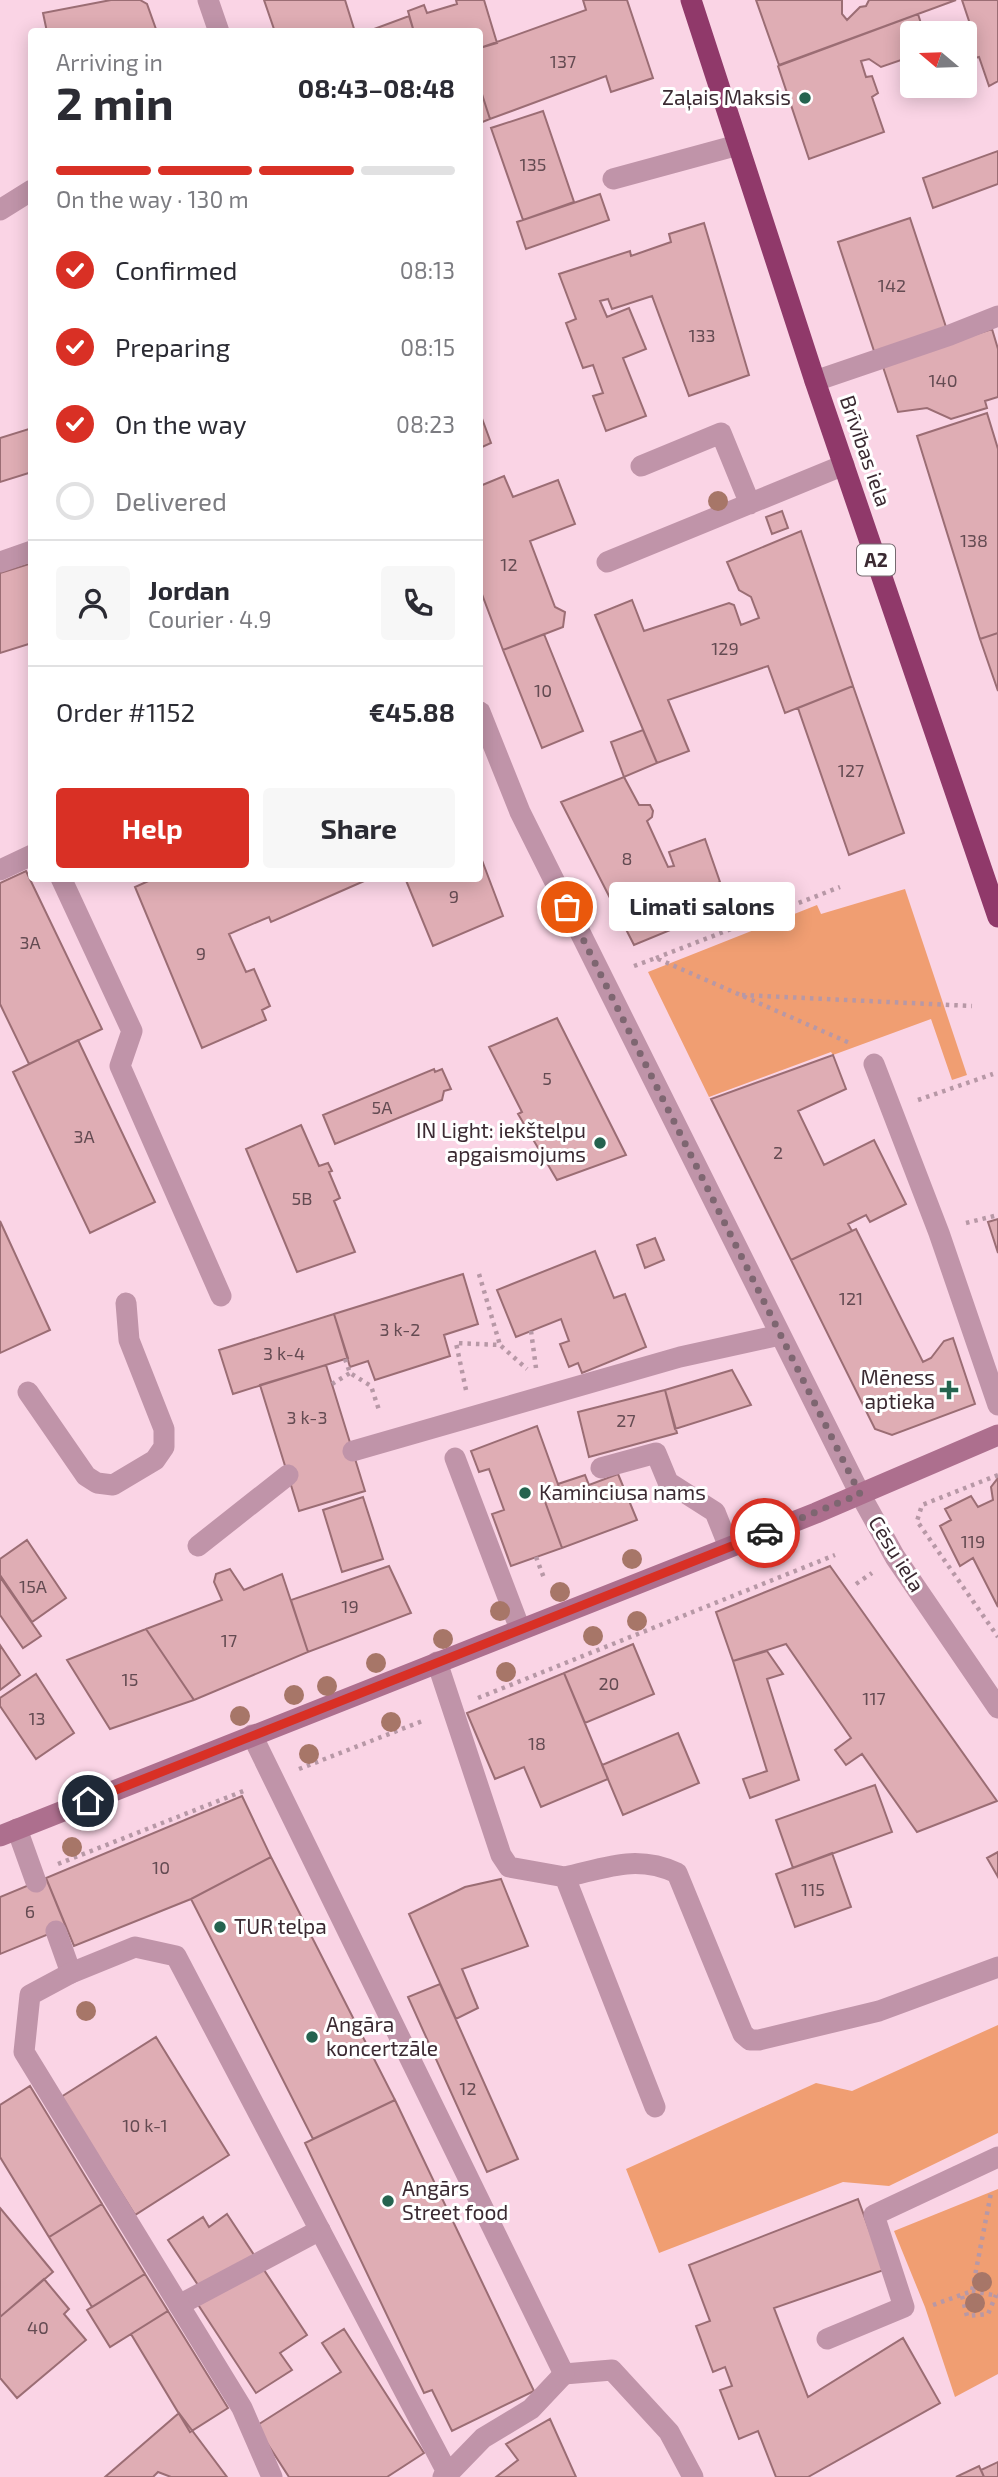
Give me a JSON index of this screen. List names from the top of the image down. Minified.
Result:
{"streets":{"highway":["Brīvības iela","A2"],"street":["Cēsu iela"]},"places":{"other":["Zaļais Maksis","Limati salons","IN Light: iekštelpu apgaismojums","Kaminciusa nams","TUR telpa","Angāra koncertzāle","Angārs Street food"],"health":["Mēness aptieka"]},"house_numbers":["137","135","142","133","140","138","12","129","10","127","8","9","3A","9","5","5A","3A","2","5B","121","3 k-2","3 k-4","3 k-3","27","119","15A","19","17","15","20","117","13","18","10","115","6","12","10 k-1","40"],"north":"left","page":{"heading":["2 min","Arriving in","08:43–08:48"],"panel":["Jordan","Courier · 4.9","Order #1152","€45.88"],"bar":"On the way · 130 m","list":[["Confirmed","08:13"],["Preparing","08:15"],["On the way","08:23"],"Delivered"],"buttons":["Help","Share"],"bubble":"Limati salons"}}
